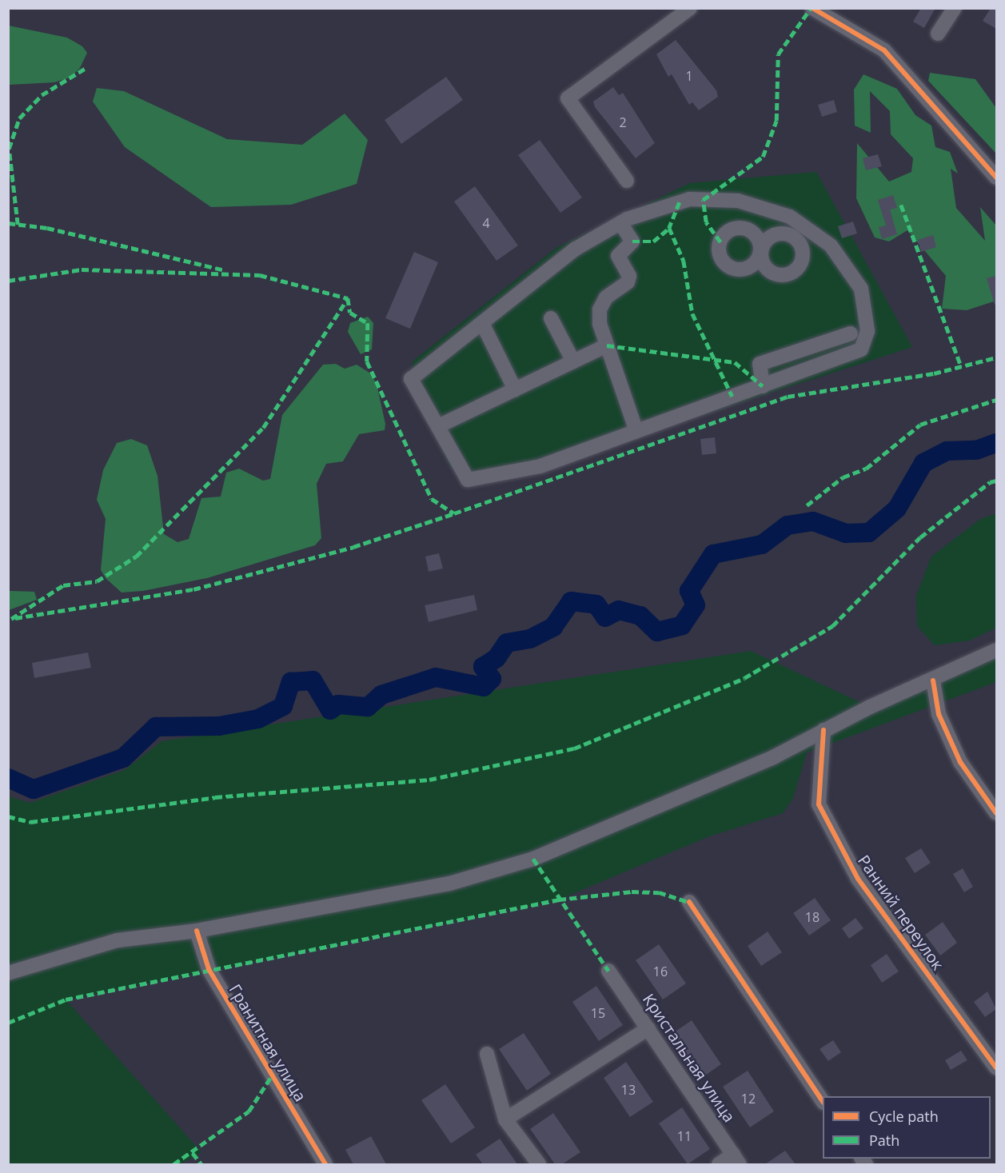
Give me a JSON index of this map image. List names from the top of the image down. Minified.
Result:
{"streets":{"street":["Ранний переулок","Гранитная улица","Кристальная улица"]},"house_numbers":["1","2","4","18","16","15","13","12","11"],"legend":["Cycle path","Path"]}
